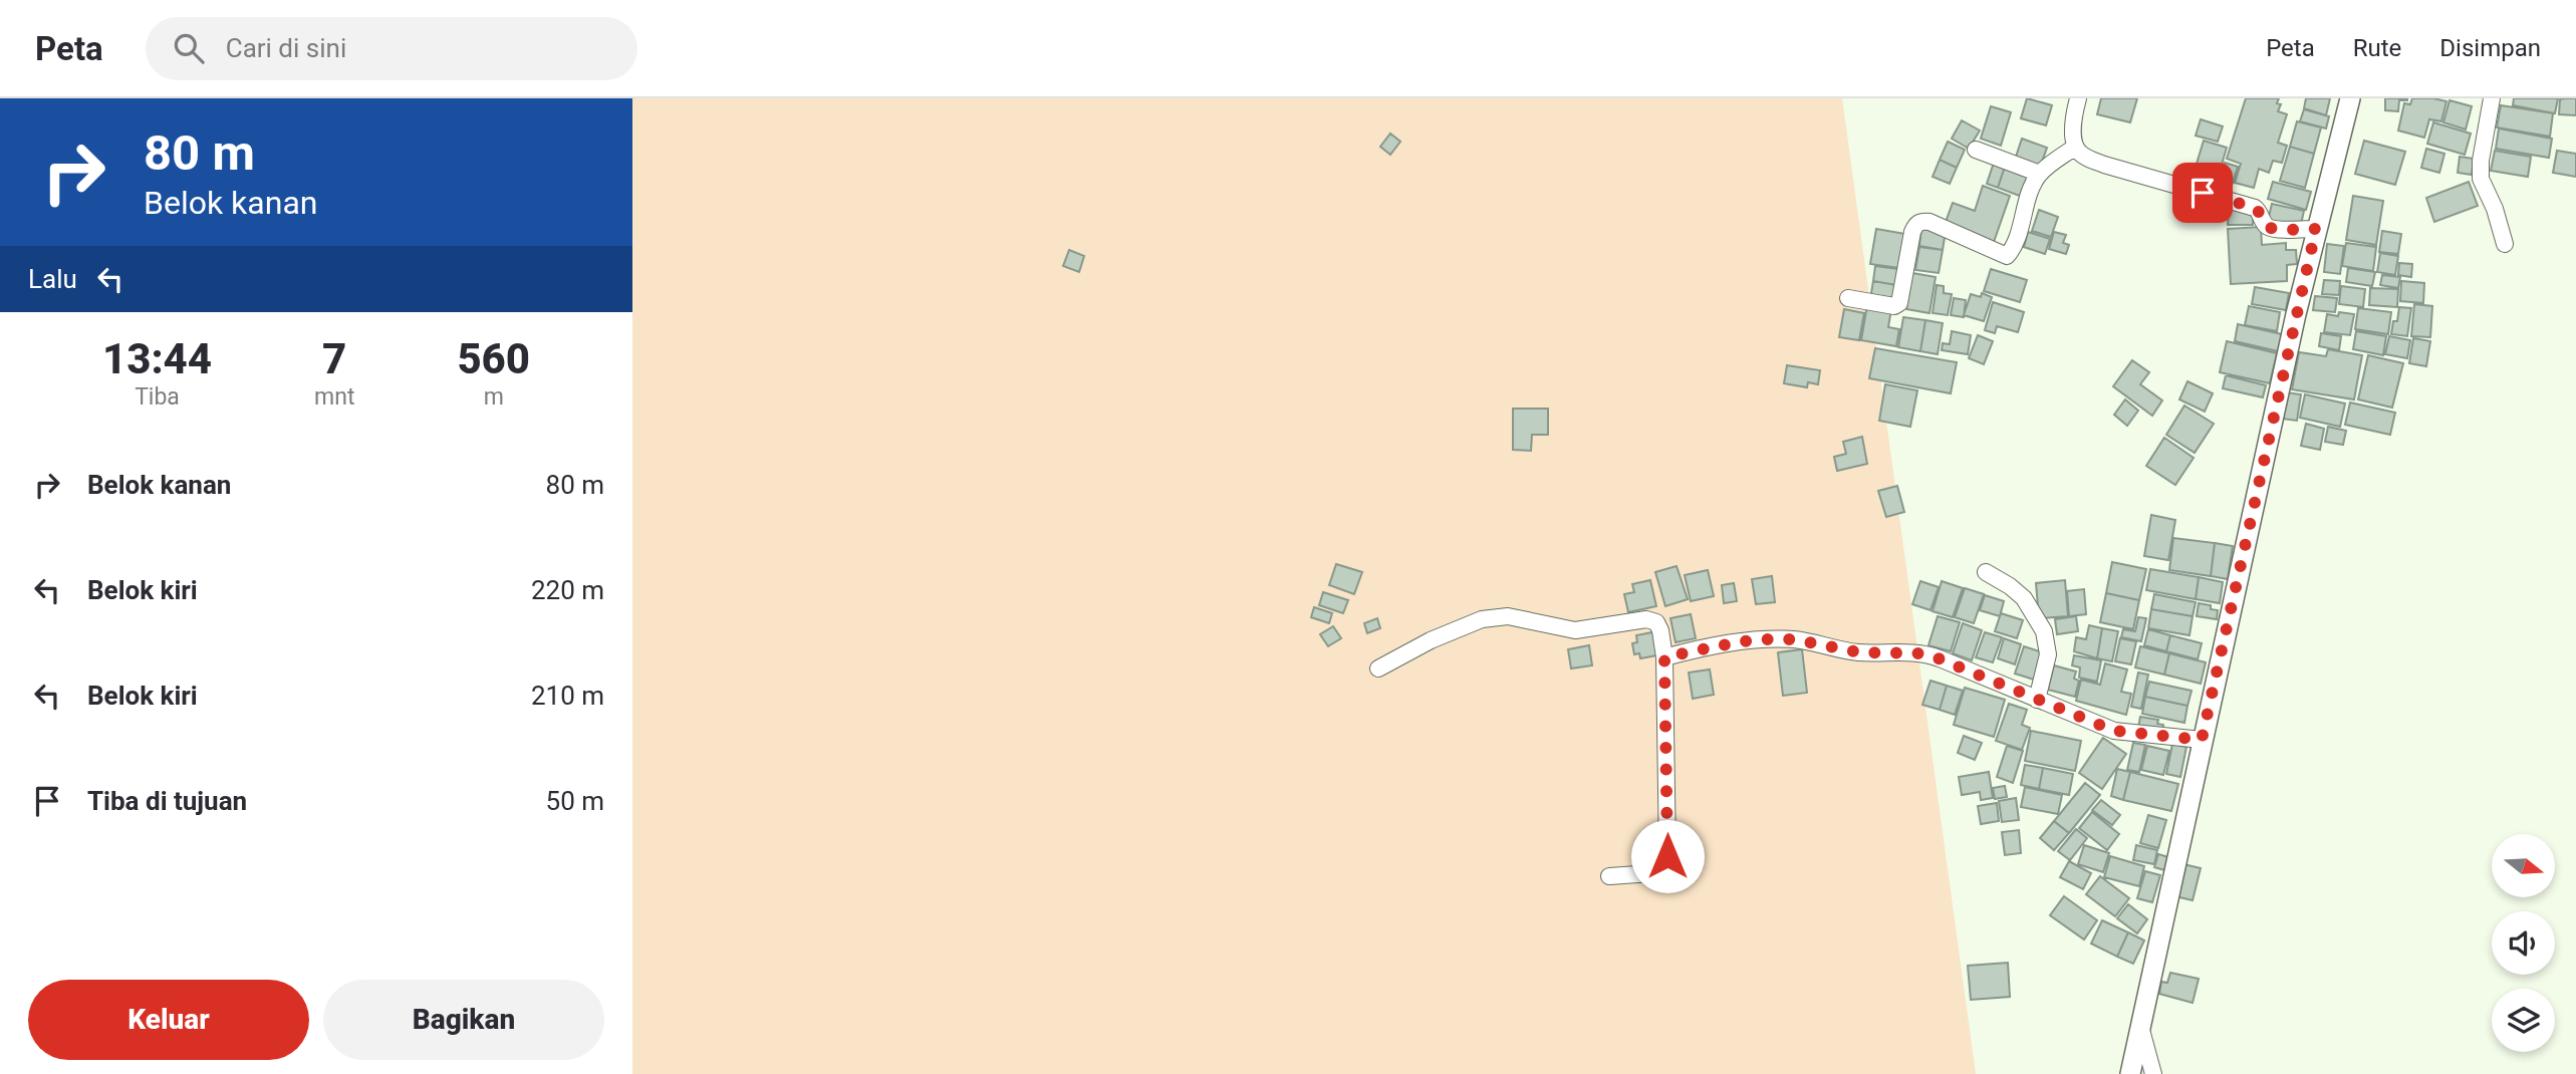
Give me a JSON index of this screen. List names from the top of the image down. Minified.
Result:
{"north":"right","page":{"header":"Peta","search":"Cari di sini","nav":["Peta","Rute","Disimpan"],"turn":["80 m","Belok kanan"],"then":"Lalu","eta":["13:44","Tiba","7","mnt","560","m"],"list":[{"name":"Belok kanan","value":"80 m"},{"name":"Belok kiri","value":"220 m"},{"name":"Belok kiri","value":"210 m"},{"name":"Tiba di tujuan","value":"50 m"}],"buttons":["Keluar","Bagikan"]}}
